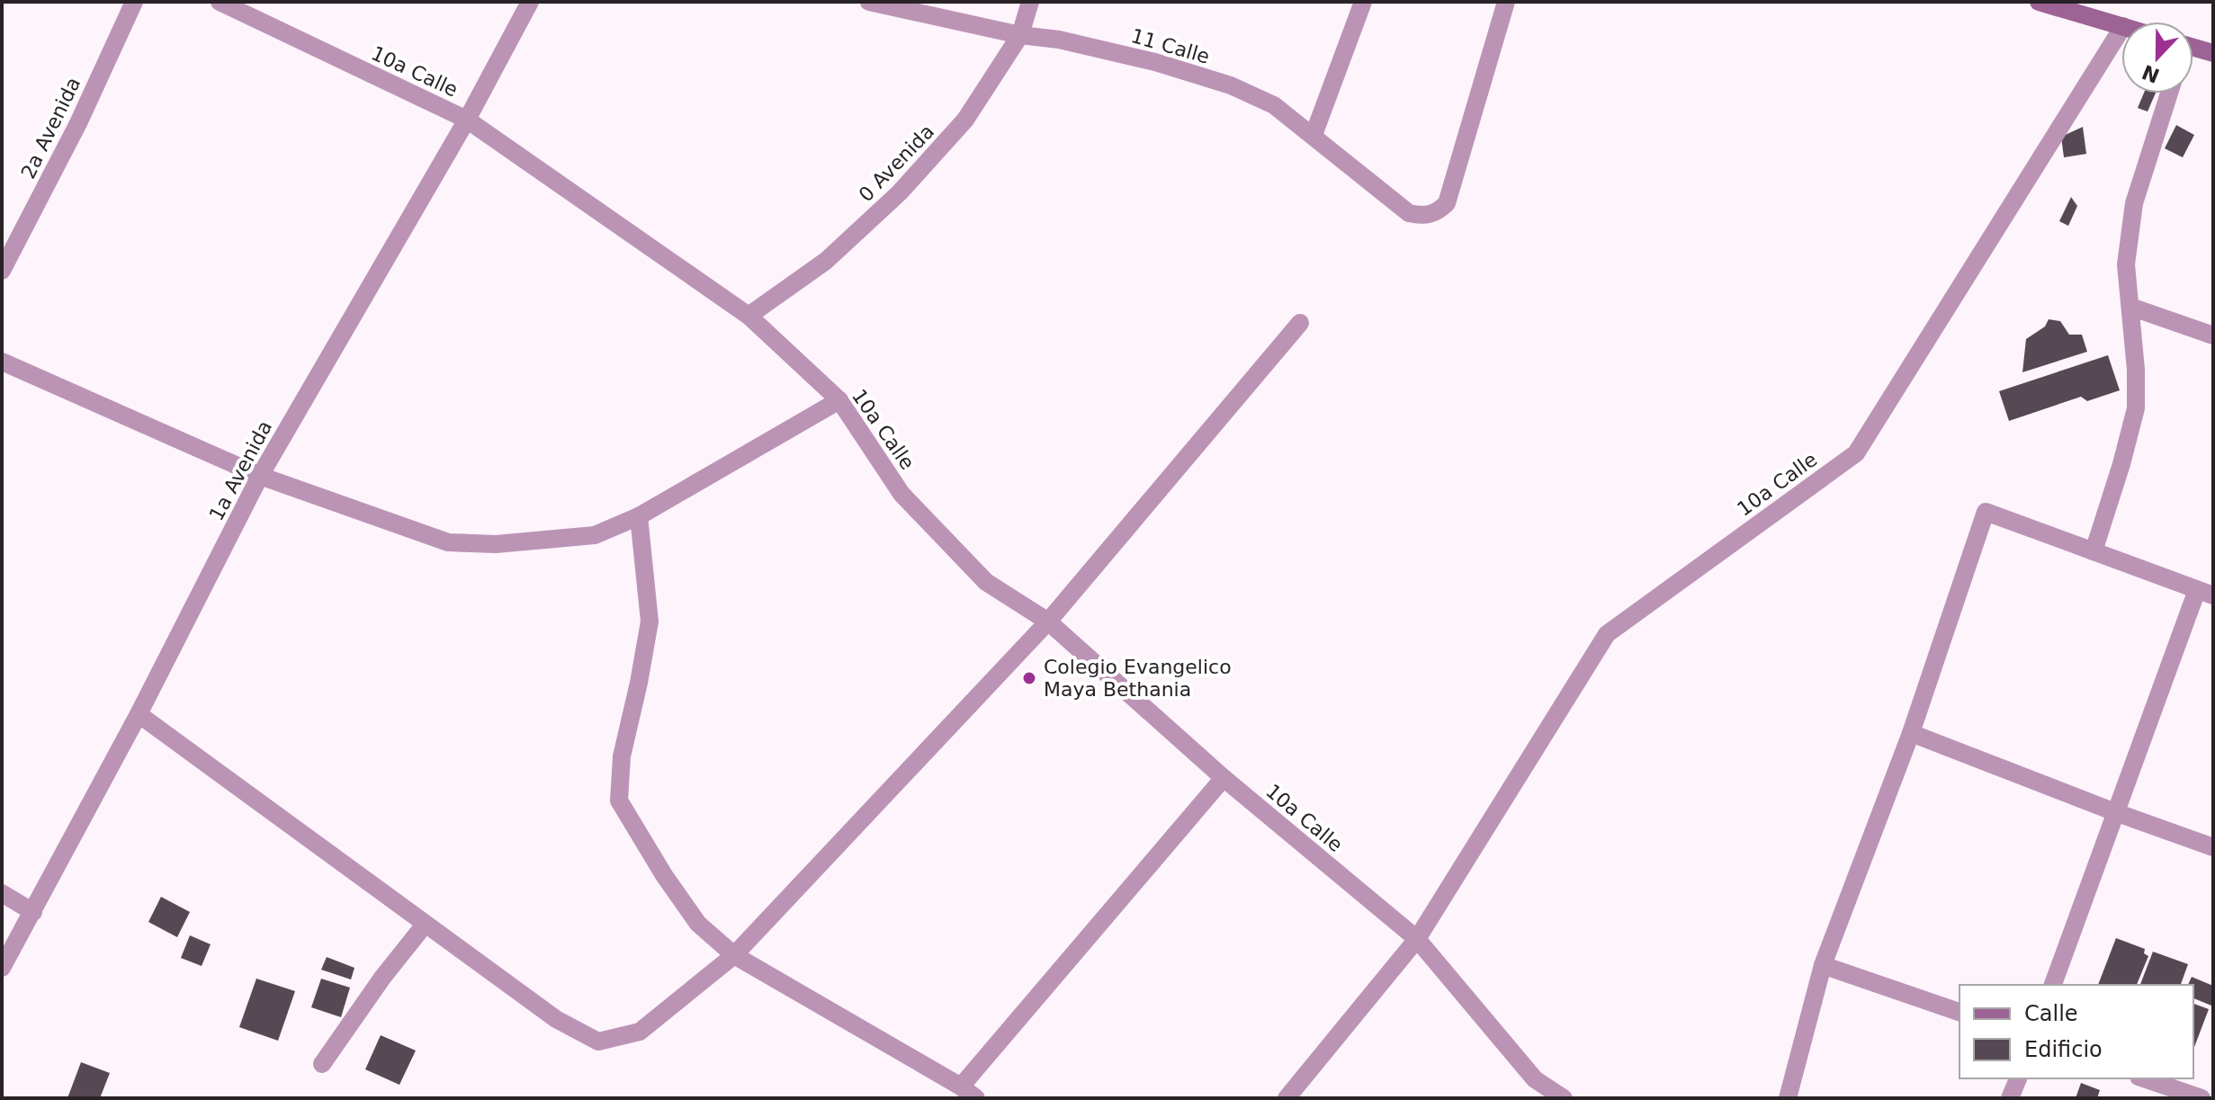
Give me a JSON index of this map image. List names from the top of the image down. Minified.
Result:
{"streets":{"street":["11 Calle","10a Calle","2a Avenida","0 Avenida","1a Avenida"]},"crossings":[["11 Calle","0 Avenida"],["10a Calle","0 Avenida"],["10a Calle","1a Avenida"]],"places":["Colegio Evangelico Maya Bethania"],"legend":["Calle","Edificio"],"north":"bottom"}
